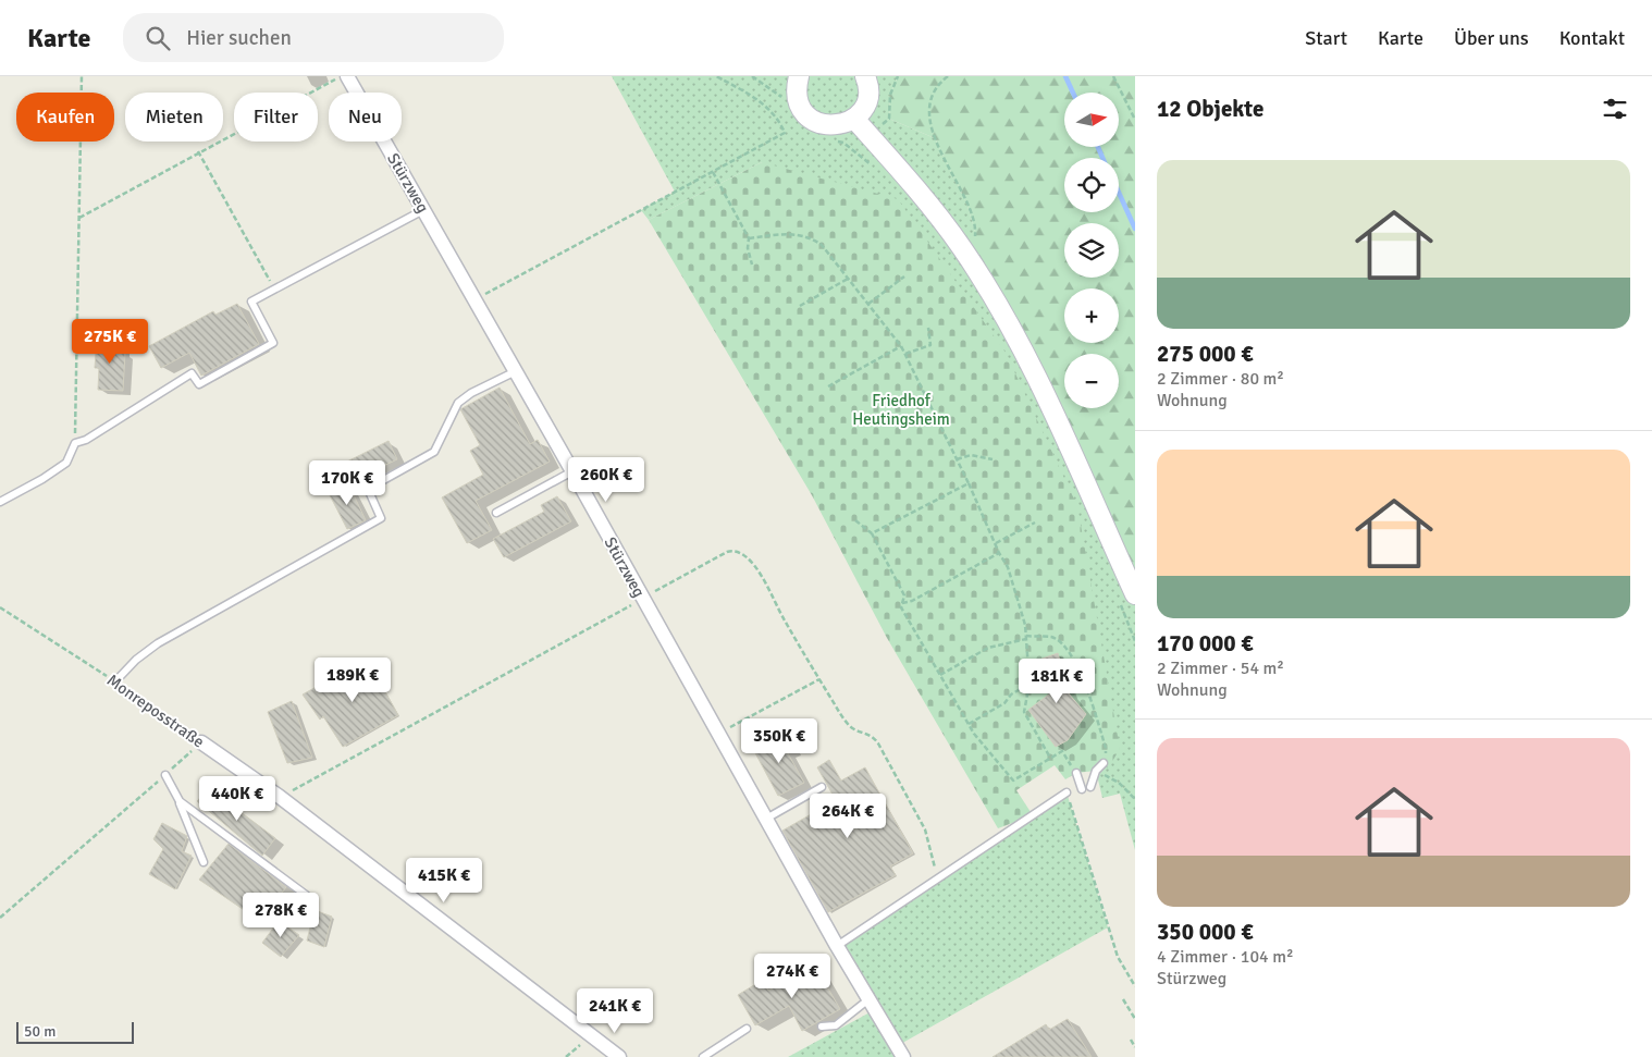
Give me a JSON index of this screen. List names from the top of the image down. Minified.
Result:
{"streets":{"street":["Stürzweg","Monreposstraße"]},"parks":["Friedhof Heutingsheim"],"scale_bar":"50 m","north":"right","page":{"header":"Karte","search":"Hier suchen","nav":["Start","Karte","Über uns","Kontakt"],"heading":"12 Objekte","map_buttons":["+","−"],"chip":["Kaufen","Mieten","Filter","Neu"],"list":[{"name":"275 000 €","note":"2 Zimmer · 80 m² · Wohnung"},{"name":"170 000 €","note":"2 Zimmer · 54 m² · Wohnung"},{"name":"350 000 €","note":"4 Zimmer · 104 m² · Stürzweg"}],"price":["275K €","260K €","170K €","189K €","181K €","350K €","440K €","264K €","415K €","278K €","274K €","241K €"],"scale":"50 m"}}
